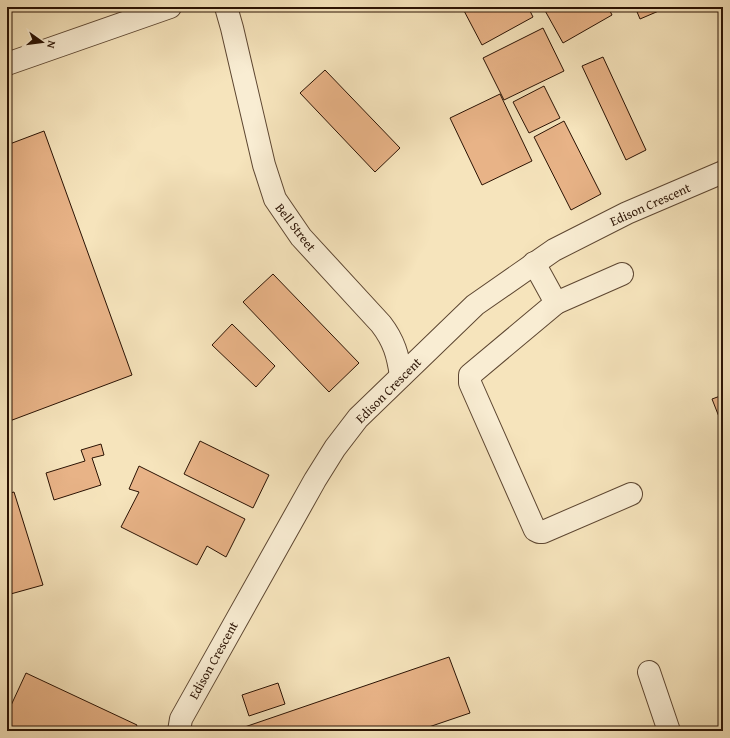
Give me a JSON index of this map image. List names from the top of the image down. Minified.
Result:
{"streets":{"street":["Edison Crescent","Bell Street"]},"crossings":[["Edison Crescent","Bell Street"]],"north":"right"}
